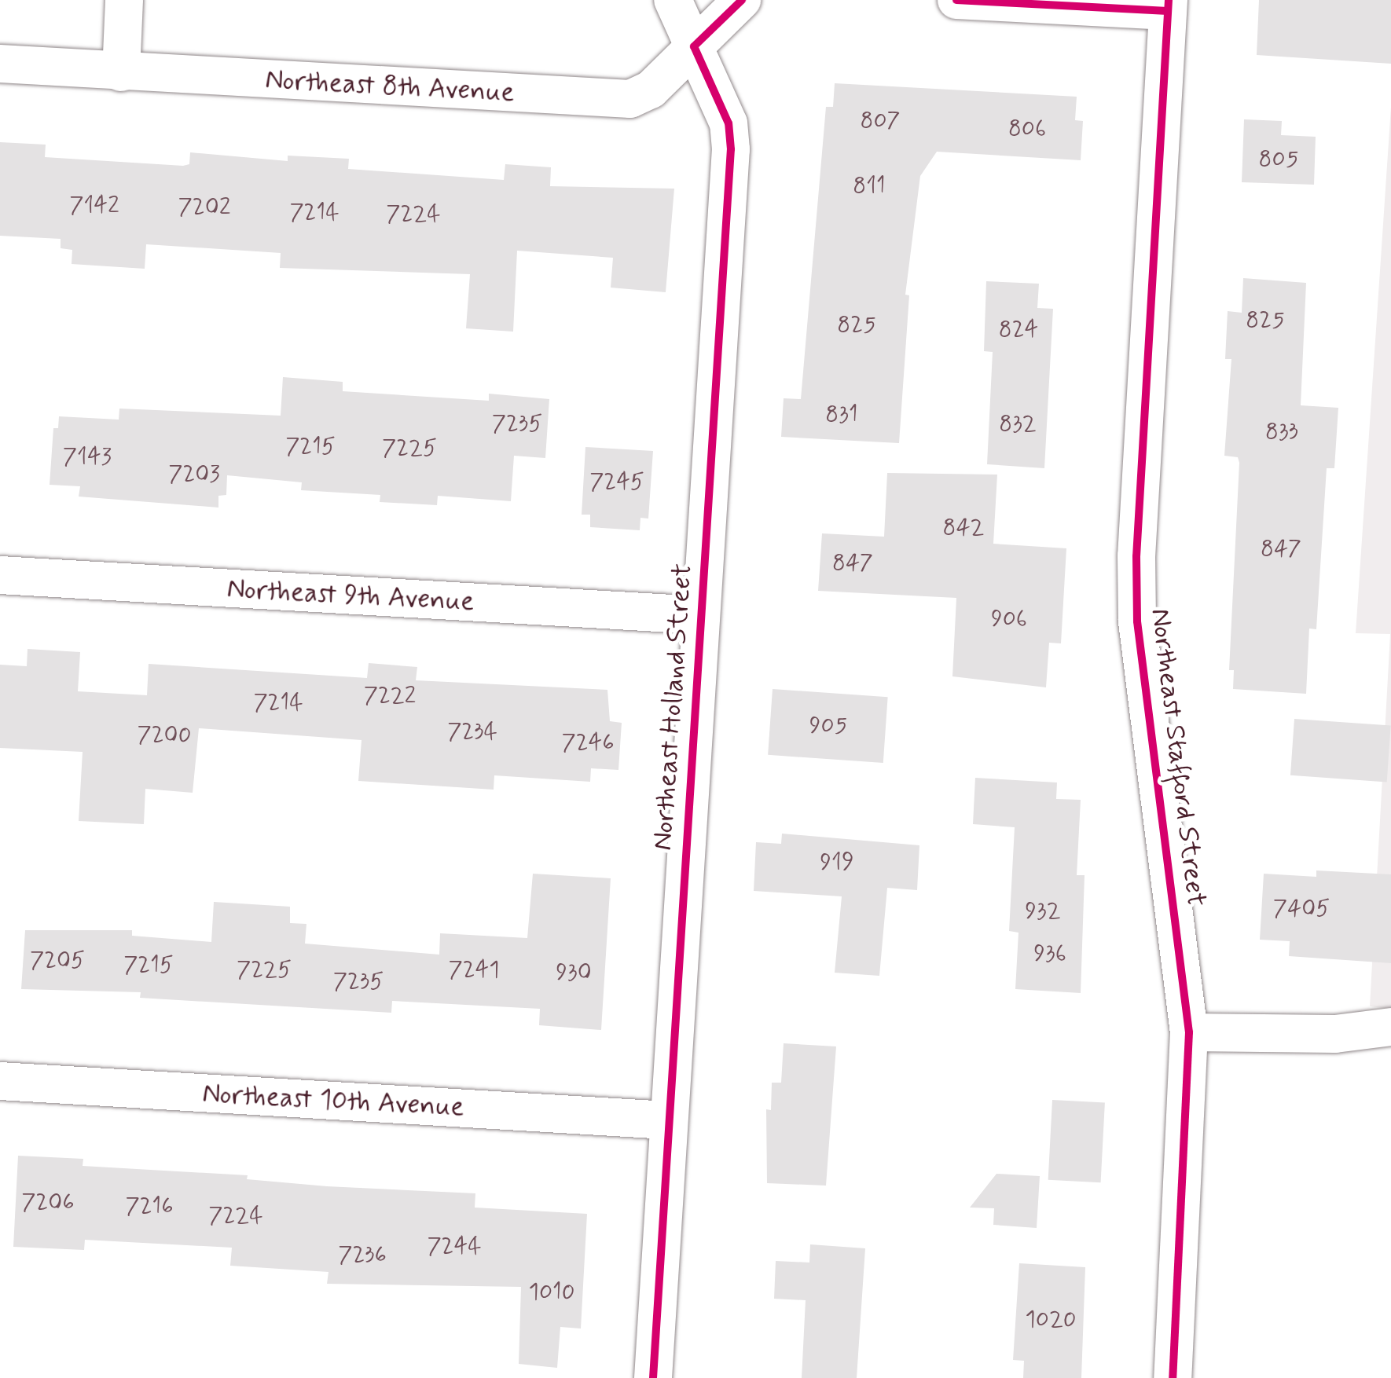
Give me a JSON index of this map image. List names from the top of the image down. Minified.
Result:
{"streets":{"street":["Northeast 8th Avenue","Northeast 9th Avenue","Northeast Holland Street","Northeast Stafford Street","Northeast 10th Avenue"]},"crossings":[["Northeast 8th Avenue","Northeast Holland Street"],["Northeast 9th Avenue","Northeast Holland Street"],["Northeast Holland Street","Northeast 10th Avenue"]],"house_numbers":["807","806","805","811","7142","7202","7214","7224","825","825","824","831","7235","832","833","7215","7225","7143","7203","7245","842","847","847","906","7222","7214","905","7234","7200","7246","919","7405","932","936","7205","7215","7225","7241","930","7235","7206","7216","7224","7244","7236","1010","1020"]}
